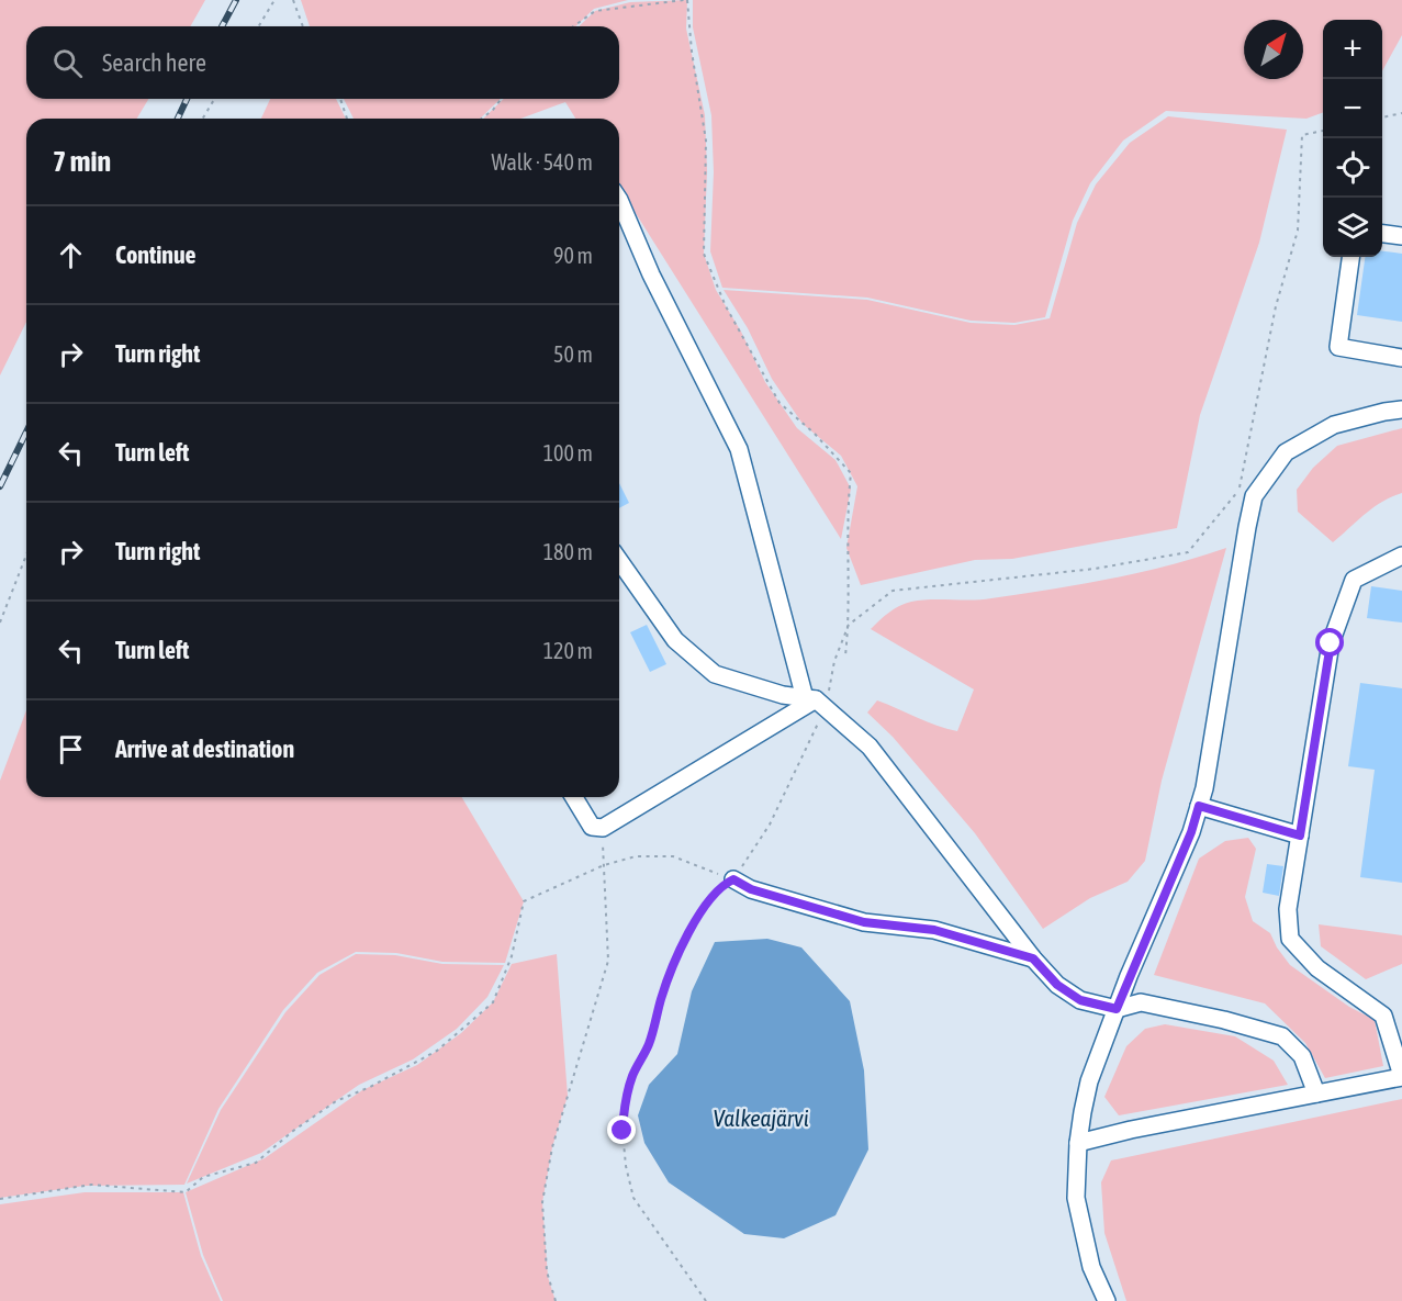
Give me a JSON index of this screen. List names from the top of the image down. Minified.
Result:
{"water":["Valkeajärvi"],"north":"top right","page":{"map_buttons":["+","−"],"search":"Search here","heading":["7 min","Walk · 540 m"],"list":[["Continue","90 m"],["Turn right","50 m"],["Turn left","100 m"],["Turn right","180 m"],["Turn left","120 m"],"Arrive at destination"]}}
